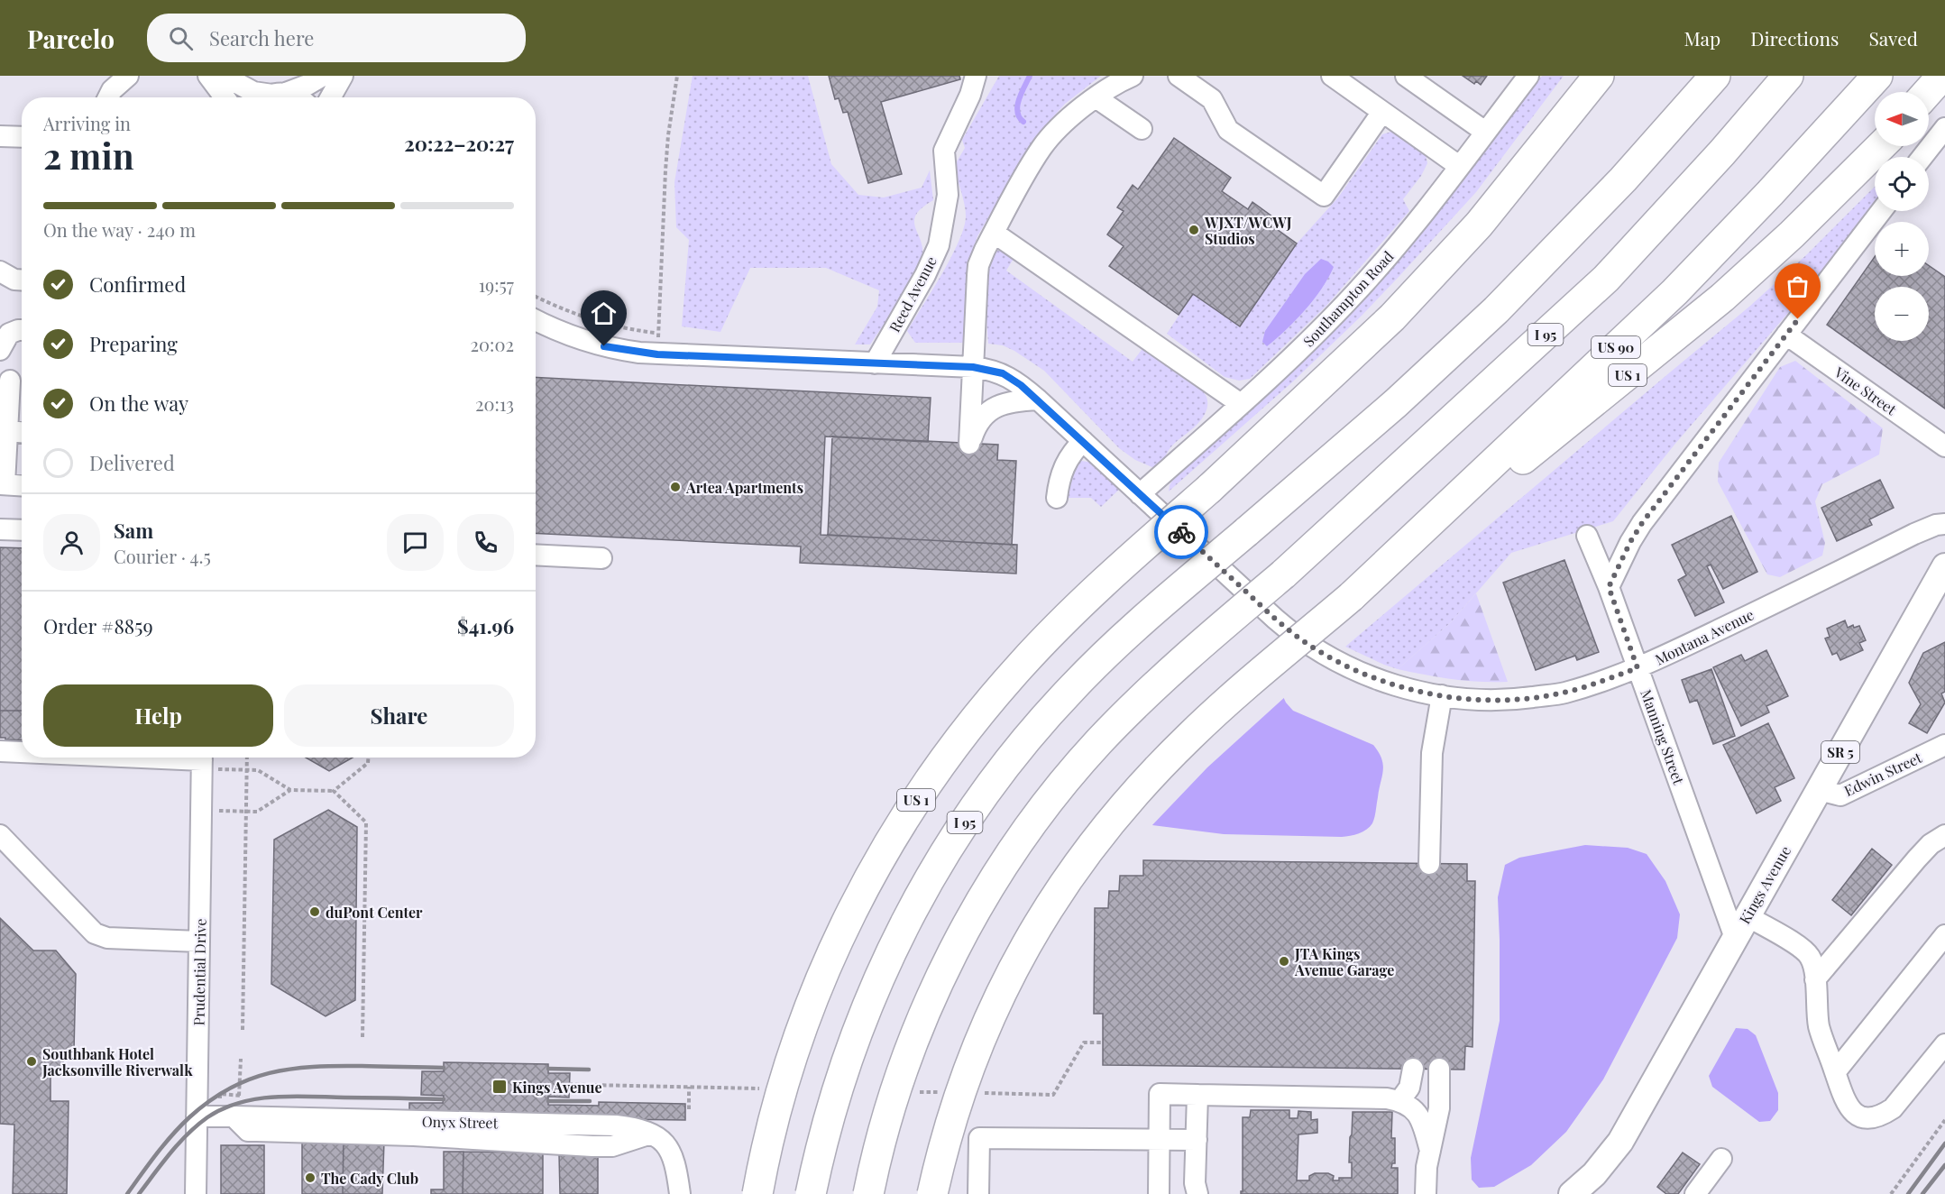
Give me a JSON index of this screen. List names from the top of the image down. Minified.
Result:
{"streets":{"highway":["I 95","US 90","US 1"],"main road":["SR 5","Kings Avenue"],"street":["Reed Avenue","Southampton Road","Vine Street","Montana Avenue","Manning Street","Edwin Street","Prudential Drive","Onyx Street"]},"crossings":[["Reed Avenue","Montana Avenue"],["Southampton Road","Montana Avenue"],["US 90","US 1"],["Montana Avenue","Manning Street"],["Manning Street","Kings Avenue"],["Edwin Street","Kings Avenue"],["Prudential Drive","Onyx Street"]],"places":{"other":["WJXT/WCWJ Studios","Artea Apartments","duPont Center","JTA Kings Avenue Garage","Southbank Hotel Jacksonville Riverwalk","The Cady Club"],"transit":["Kings Avenue"]},"north":"left","page":{"header":"Parcelo","search":"Search here","nav":["Map","Directions","Saved"],"map_buttons":["+","−"],"heading":["2 min","Arriving in","20:22–20:27"],"panel":["Sam","Courier · 4.5","Order #8859","$41.96"],"bar":"On the way · 240 m","list":[["Confirmed","19:57"],["Preparing","20:02"],["On the way","20:13"],"Delivered"],"buttons":["Help","Share"]}}
